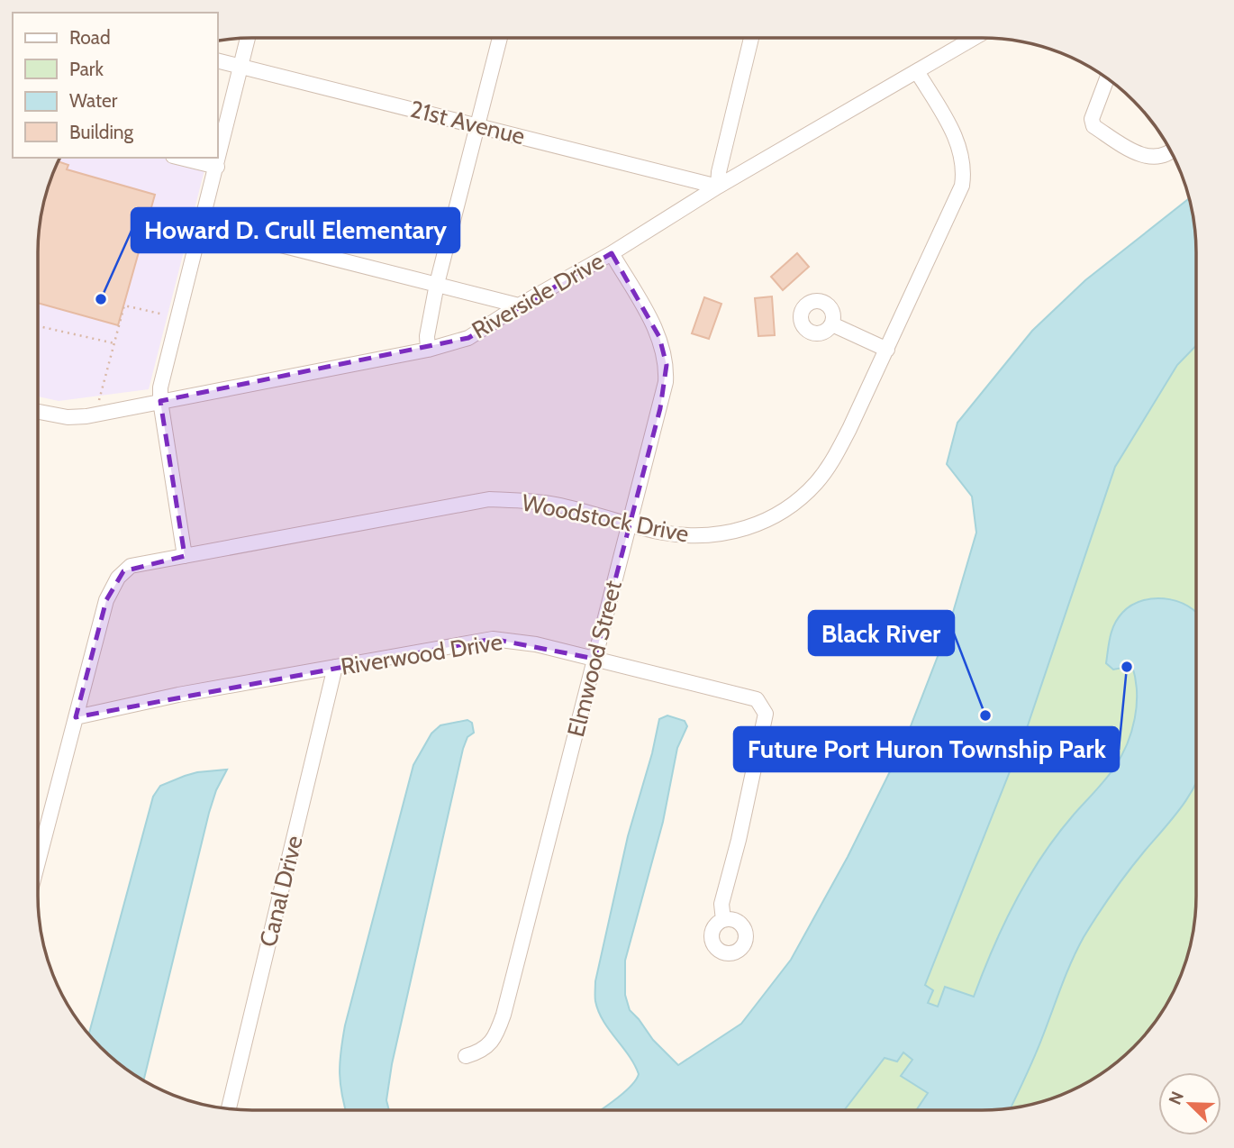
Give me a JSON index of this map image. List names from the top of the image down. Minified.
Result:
{"streets":{"street":["21st Avenue","Riverside Drive","Woodstock Drive","Riverwood Drive","Elmwood Street","Canal Drive"]},"crossings":[["21st Avenue","Riverside Drive"],["Riverside Drive","Woodstock Drive"],["Riverside Drive","Elmwood Street"],["Woodstock Drive","Riverwood Drive"],["Woodstock Drive","Elmwood Street"],["Riverwood Drive","Elmwood Street"],["Riverwood Drive","Canal Drive"]],"places":["Howard D. Crull Elementary","Future Port Huron Township Park","Black River"],"legend":["Road","Park","Water","Building"],"north":"top left"}
